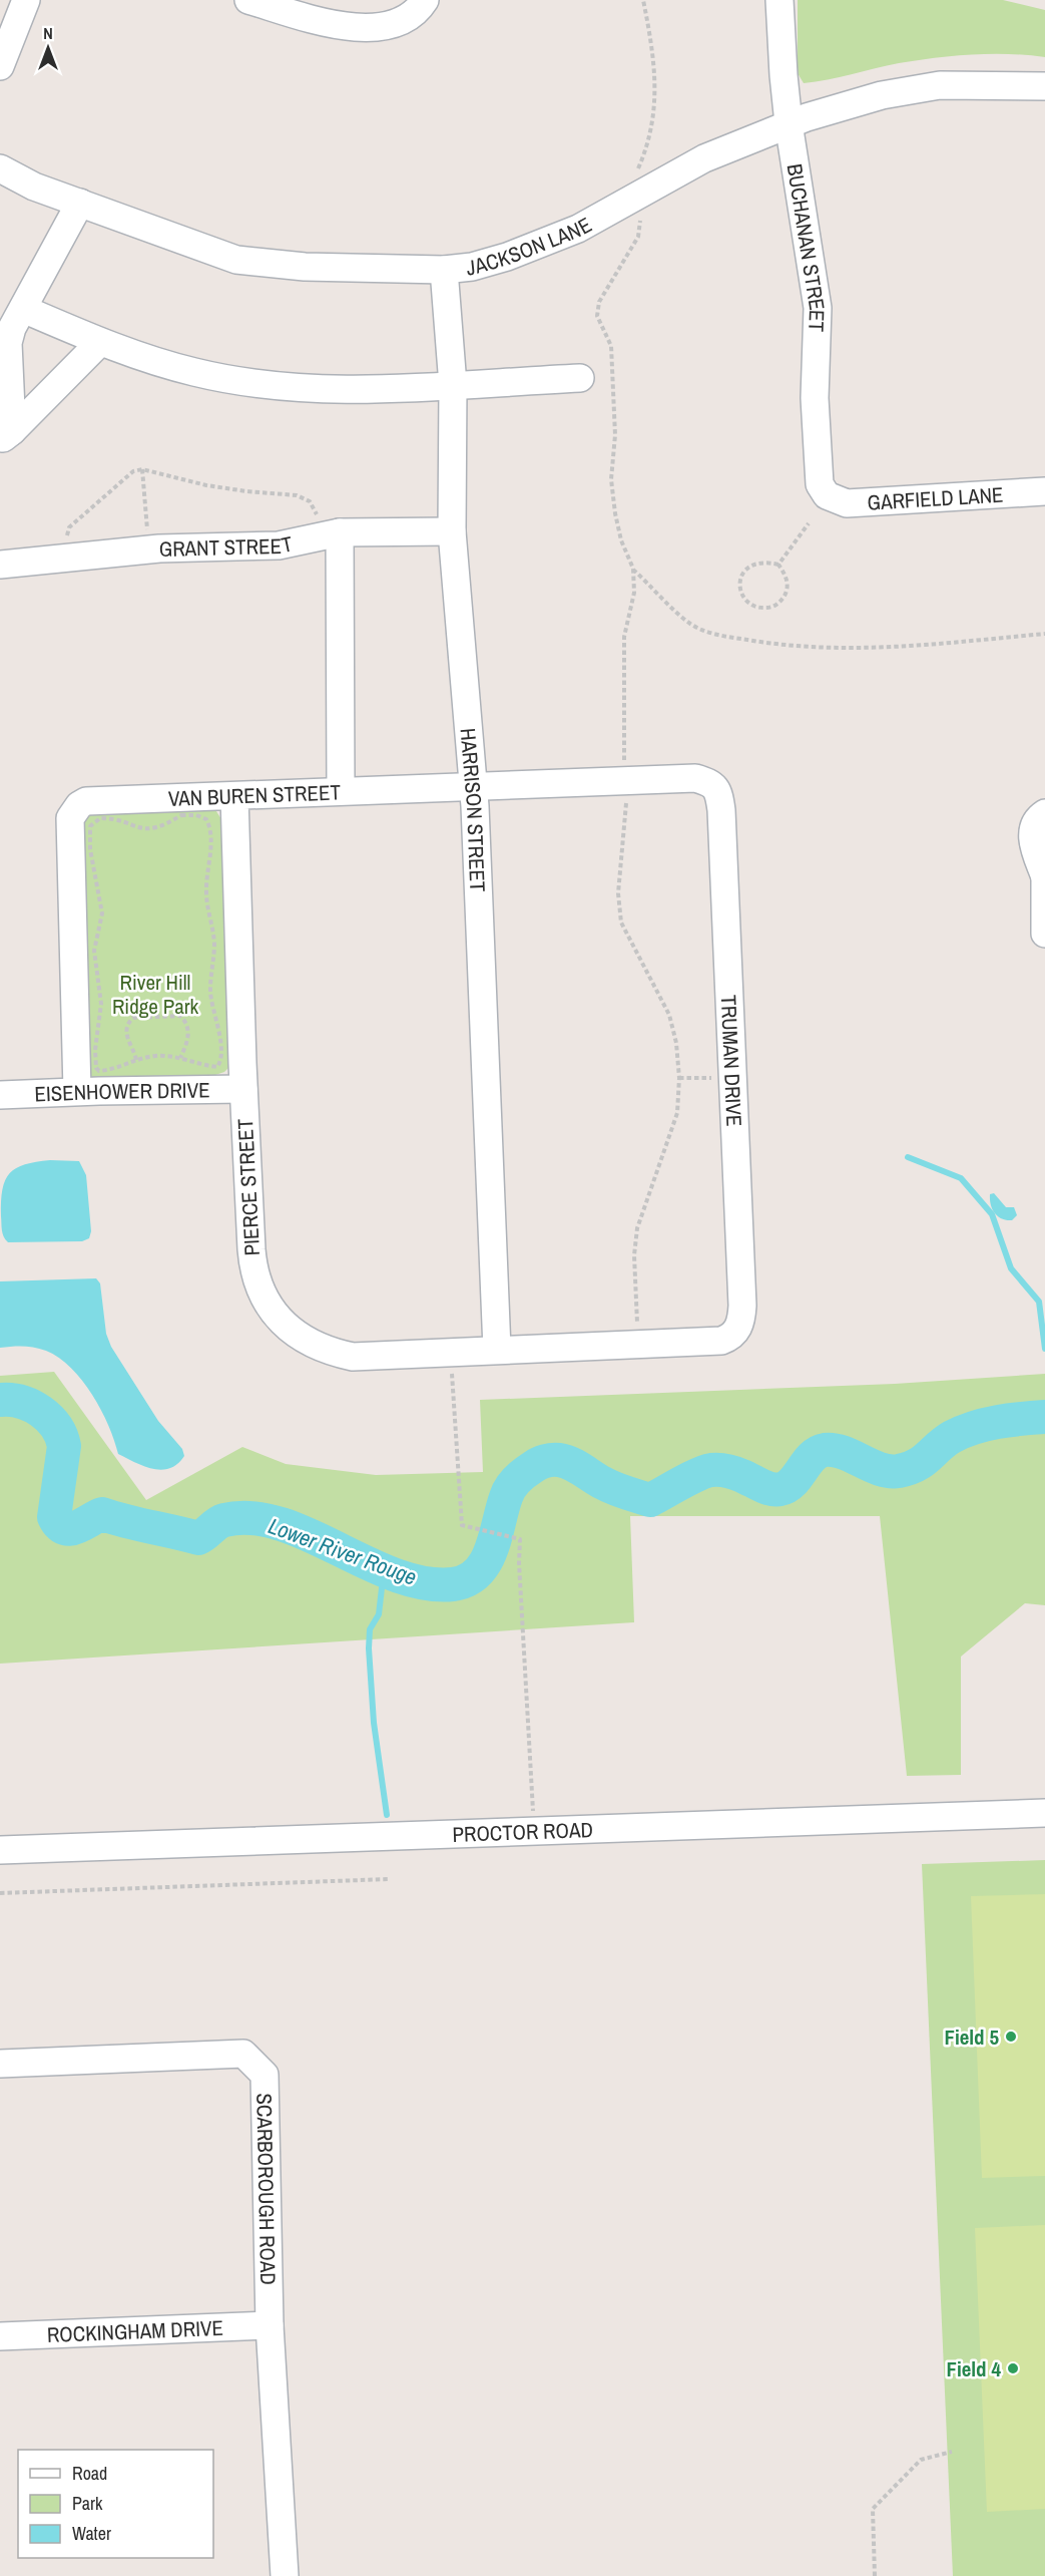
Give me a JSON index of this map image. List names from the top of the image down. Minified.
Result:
{"streets":{"street":["JACKSON LANE","BUCHANAN STREET","GARFIELD LANE","GRANT STREET","VAN BUREN STREET","HARRISON STREET","TRUMAN DRIVE","EISENHOWER DRIVE","PIERCE STREET","PROCTOR ROAD","SCARBOROUGH ROAD","ROCKINGHAM DRIVE"]},"crossings":[["JACKSON LANE","BUCHANAN STREET"],["JACKSON LANE","HARRISON STREET"],["BUCHANAN STREET","GARFIELD LANE"],["GRANT STREET","HARRISON STREET"],["VAN BUREN STREET","HARRISON STREET"],["VAN BUREN STREET","TRUMAN DRIVE"],["VAN BUREN STREET","EISENHOWER DRIVE"],["VAN BUREN STREET","PIERCE STREET"],["HARRISON STREET","PIERCE STREET"],["TRUMAN DRIVE","PIERCE STREET"],["EISENHOWER DRIVE","PIERCE STREET"],["SCARBOROUGH ROAD","ROCKINGHAM DRIVE"]],"water":["Lower River Rouge"],"parks":["River Hill Ridge Park"],"places":["Field 5","Field 4"],"legend":["Road","Park","Water"],"north":"top"}
